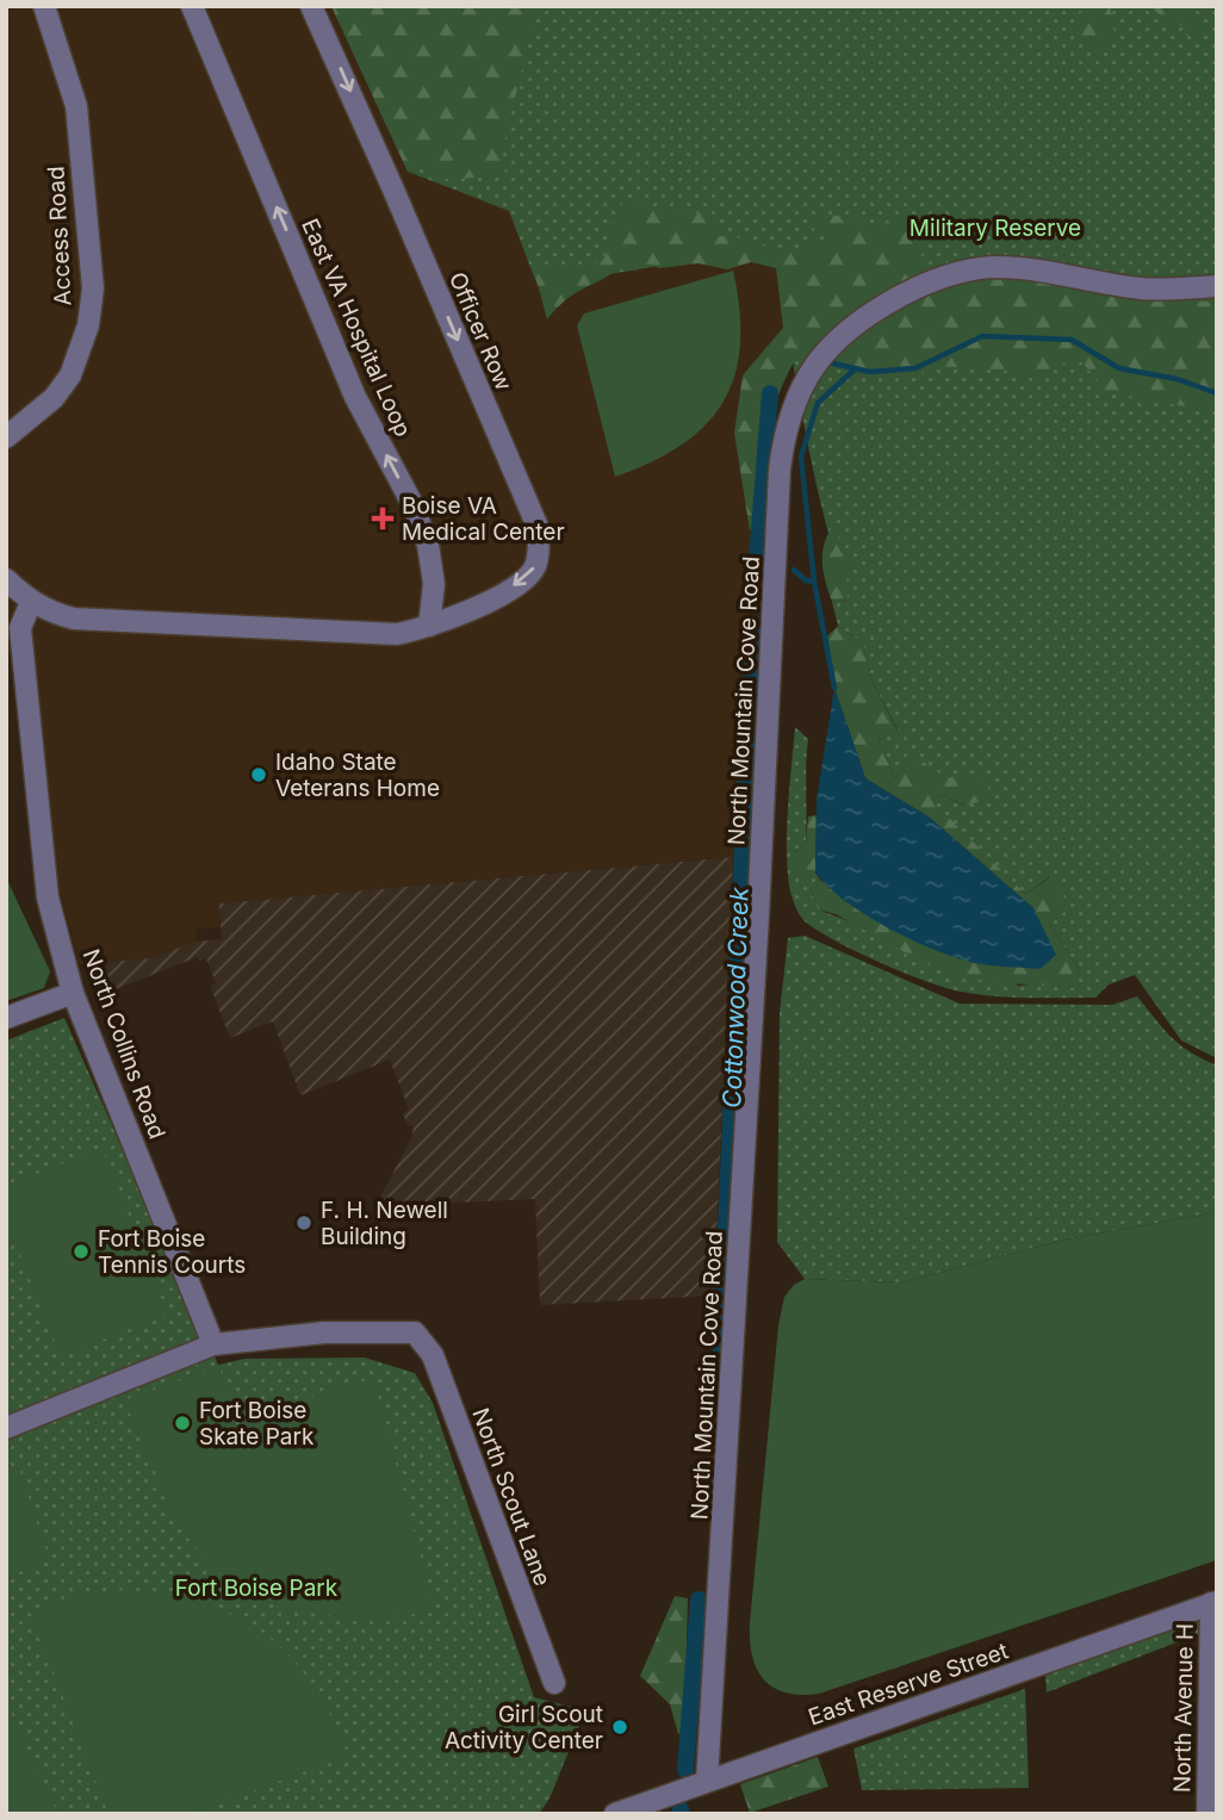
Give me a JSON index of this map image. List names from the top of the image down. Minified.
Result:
{"streets":{"street":["Access Road","East VA Hospital Loop","Officer Row","North Mountain Cove Road","North Collins Road","North Scout Lane","East Reserve Street","North Avenue H"]},"crossings":[["East VA Hospital Loop","Officer Row"],["North Mountain Cove Road","East Reserve Street"],["North Collins Road","North Scout Lane"],["East Reserve Street","North Avenue H"]],"one_way":["East VA Hospital Loop","Officer Row"],"water":["Cottonwood Creek"],"parks":["Military Reserve","Fort Boise Park"],"places":{"health":["Boise VA Medical Center"],"other":["Idaho State Veterans Home","F. H. Newell Building","Fort Boise Tennis Courts","Fort Boise Skate Park","Girl Scout Activity Center"]}}
